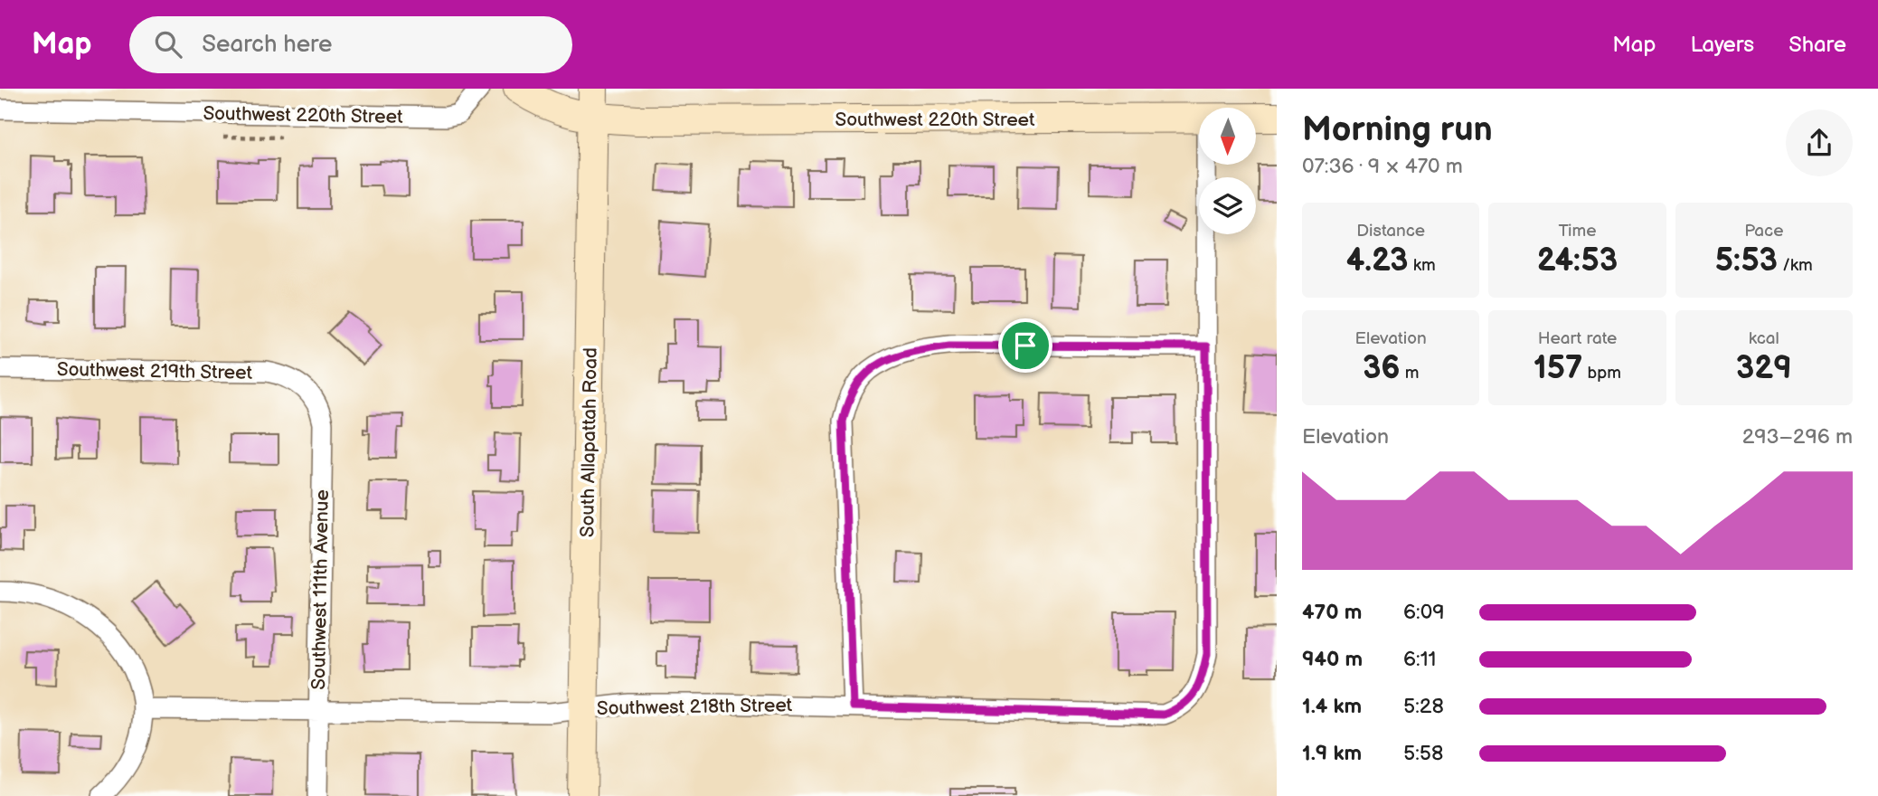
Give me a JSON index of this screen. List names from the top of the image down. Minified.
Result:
{"streets":{"street":["Southwest 220th Street","Southwest 219th Street","South Allapattah Road","Southwest 111th Avenue","Southwest 218th Street"]},"crossings":[["Southwest 220th Street","South Allapattah Road"],["Southwest 219th Street","Southwest 111th Avenue"],["South Allapattah Road","Southwest 218th Street"],["Southwest 111th Avenue","Southwest 218th Street"]],"north":"bottom","page":{"header":"Map","search":"Search here","nav":["Map","Layers","Share"],"heading":["Morning run","07:36 · 9 × 470 m"],"stats":[["Distance","4.23 km"],["Time","24:53"],["Pace","5:53 /km"],["Elevation","36 m"],["Heart rate","157 bpm"],["kcal","329"]],"chart":["Elevation","293–296 m"],"list":[{"name":"470 m","note":"6:09"},{"name":"940 m","note":"6:11"},{"name":"1.4 km","note":"5:28"},{"name":"1.9 km","note":"5:58"}]}}
